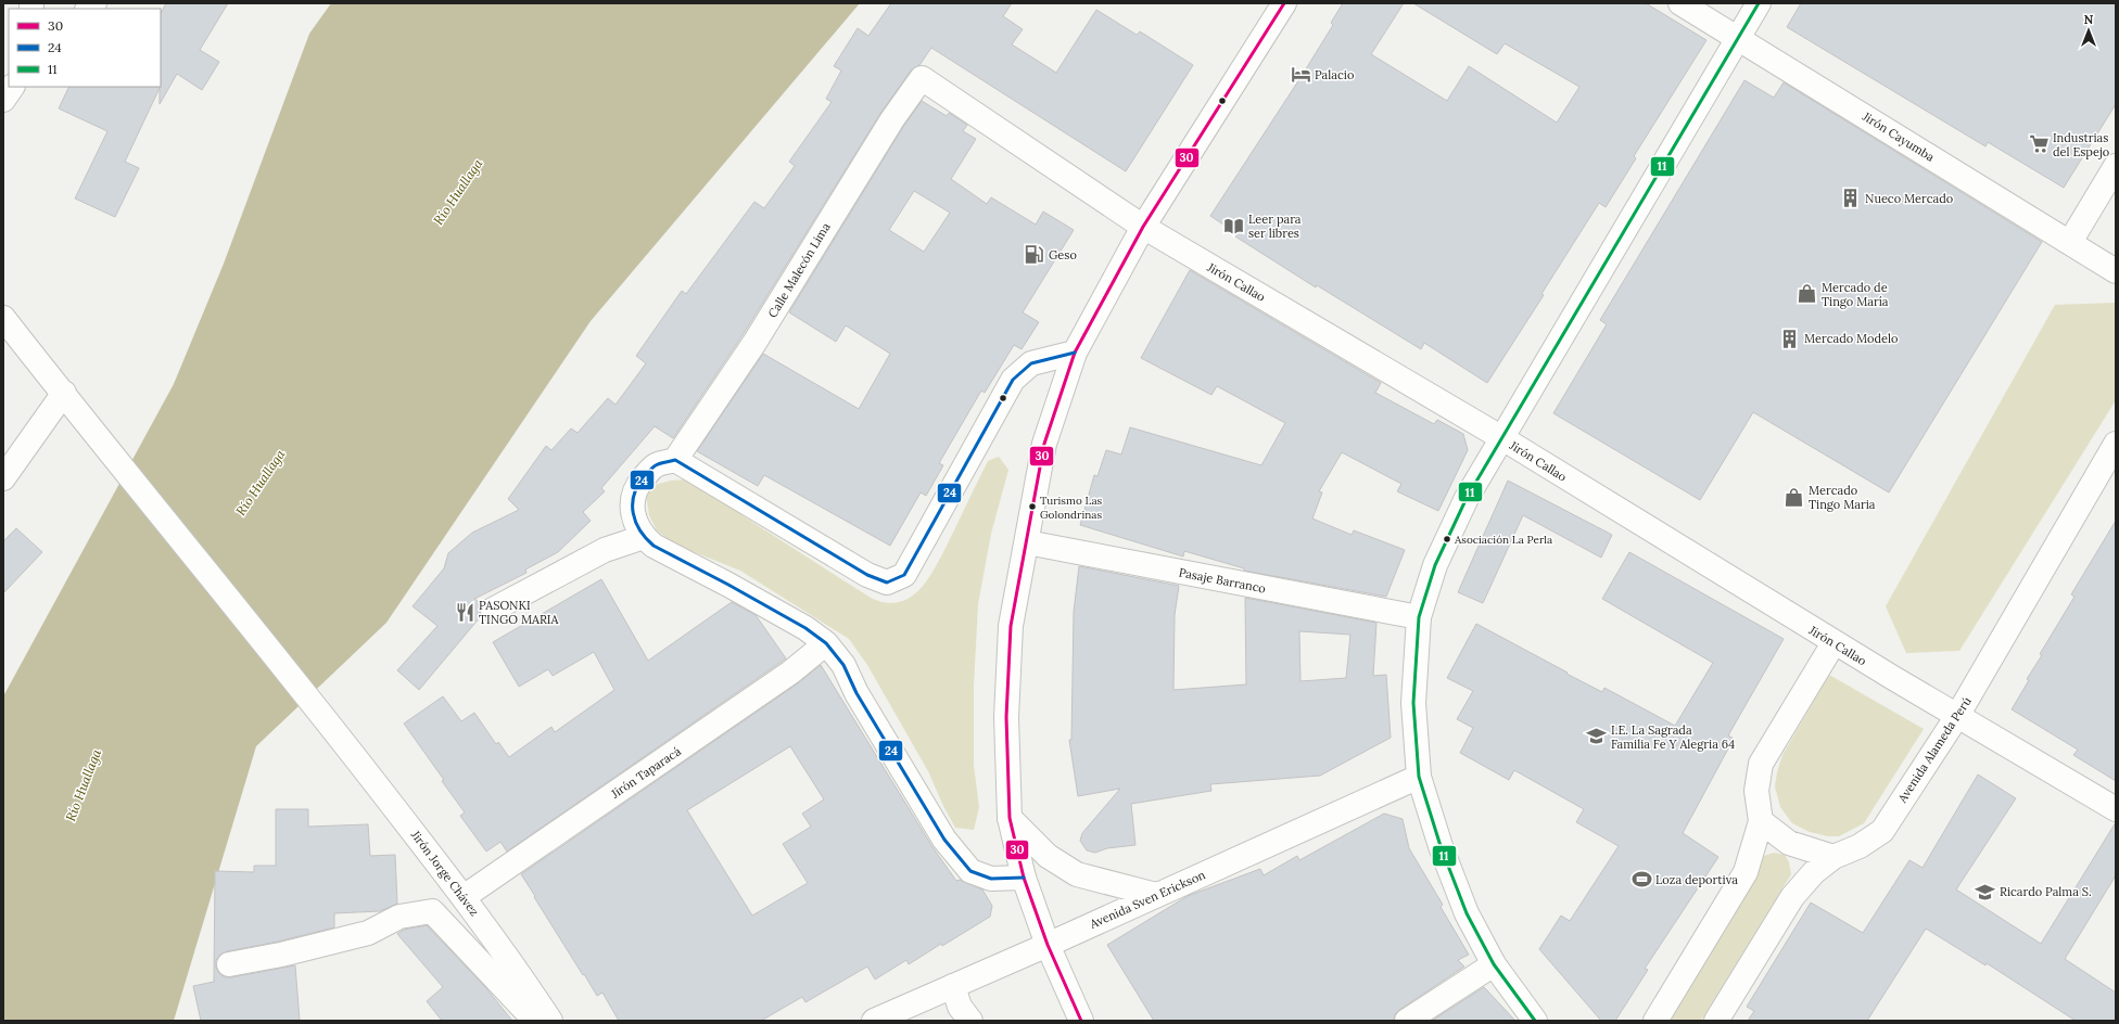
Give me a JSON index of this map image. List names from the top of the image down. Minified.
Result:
{"streets":{"main road":["Jirón Cayumba","Calle Malecón Lima","Jirón Callao","Pasaje Barranco","Avenida Alameda Perú","Jirón Taparacá","Jirón Jorge Chávez","Avenida Sven Erickson"]},"crossings":[["Calle Malecón Lima","Jirón Callao"],["Jirón Callao","Avenida Alameda Perú"],["Jirón Taparacá","Jirón Jorge Chávez"]],"water":["Río Huallaga"],"places":{"hotel":["Palacio"],"supermarket":["Industrias del Espejo"],"building":["Nueco Mercado","Mercado Modelo"],"library":["Leer para ser libres"],"fuel station":["Geso"],"shop":["Mercado de Tingo María","Mercado Tingo Maria"],"other":["Turismo Las Golondrinas","Asociación La Perla"],"restaurant":["PASONKI TINGO MARIA"],"school or university":["I.E. La Sagrada Familia Fe Y Alegria 64","Ricardo Palma S."],"sports":["Loza deportiva"]},"lines":["transit line 30","transit line 11","transit line 24"],"legend":["30","24","11"],"north":"top"}
